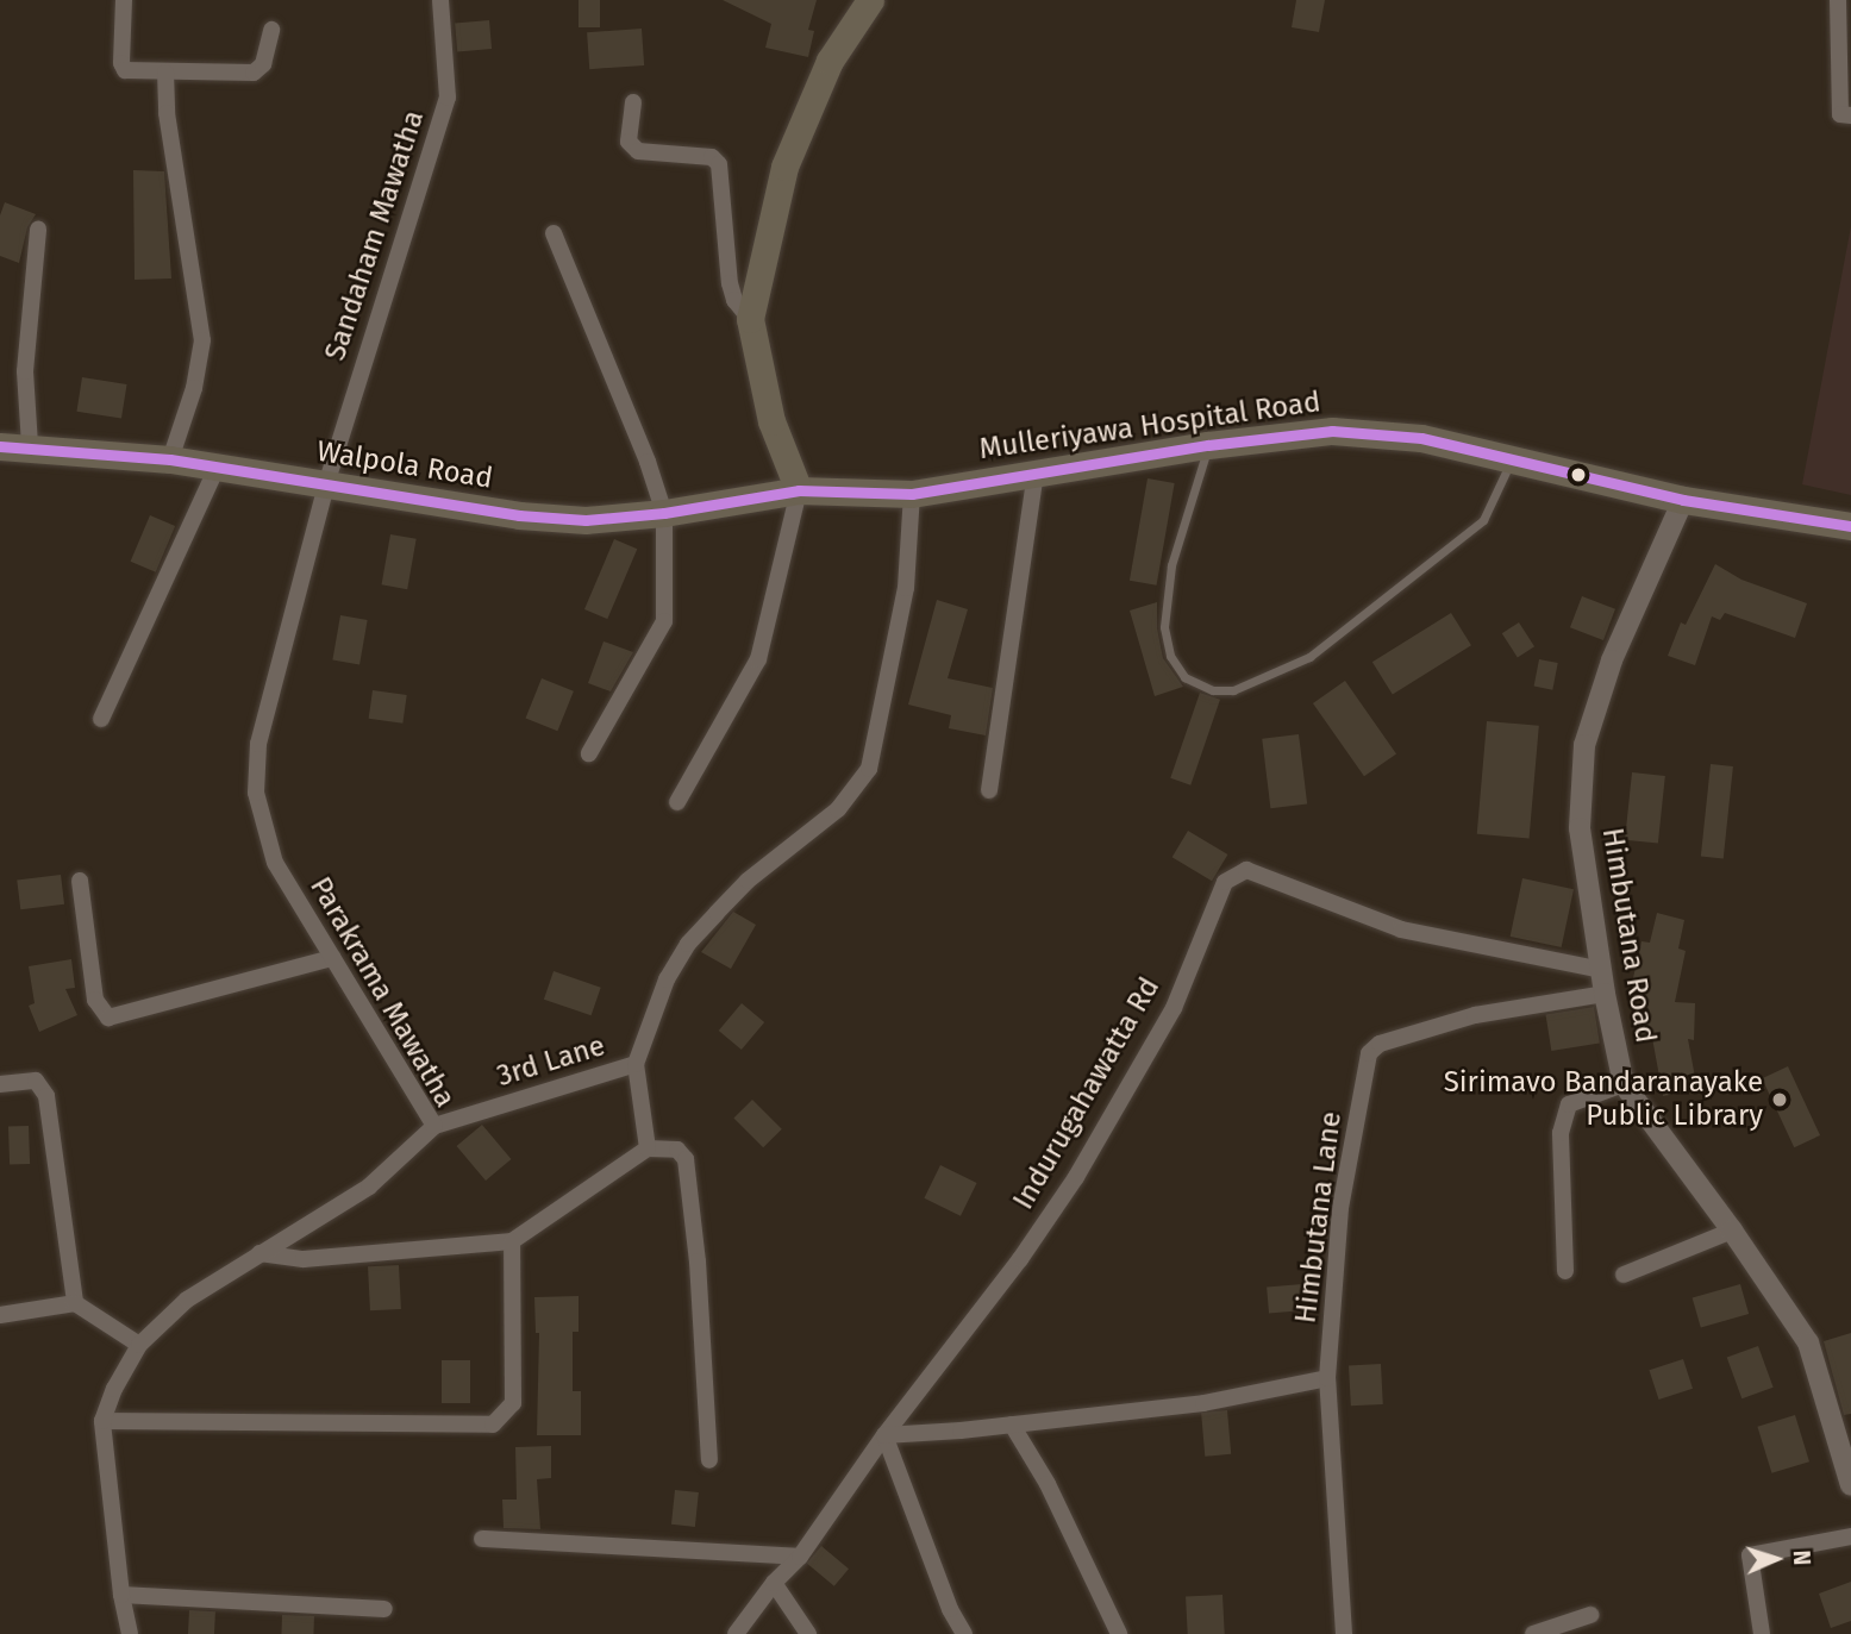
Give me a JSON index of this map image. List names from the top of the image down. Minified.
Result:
{"streets":{"main road":["Mulleriyawa Hospital Road","Walpola Road"],"street":["Sandaham Mawatha","Himbutana Road","Parakrama Mawatha","3rd Lane","Indurugahawatta Rd","Himbutana Lane"]},"crossings":[["Sandaham Mawatha","Walpola Road"],["Sandaham Mawatha","Parakrama Mawatha"],["Mulleriyawa Hospital Road","Walpola Road"],["Mulleriyawa Hospital Road","Himbutana Road"],["Walpola Road","Parakrama Mawatha"],["Himbutana Road","Indurugahawatta Rd"],["Himbutana Road","Himbutana Lane"],["Parakrama Mawatha","3rd Lane"]],"places":["Sirimavo Bandaranayake Public Library"],"north":"right"}
